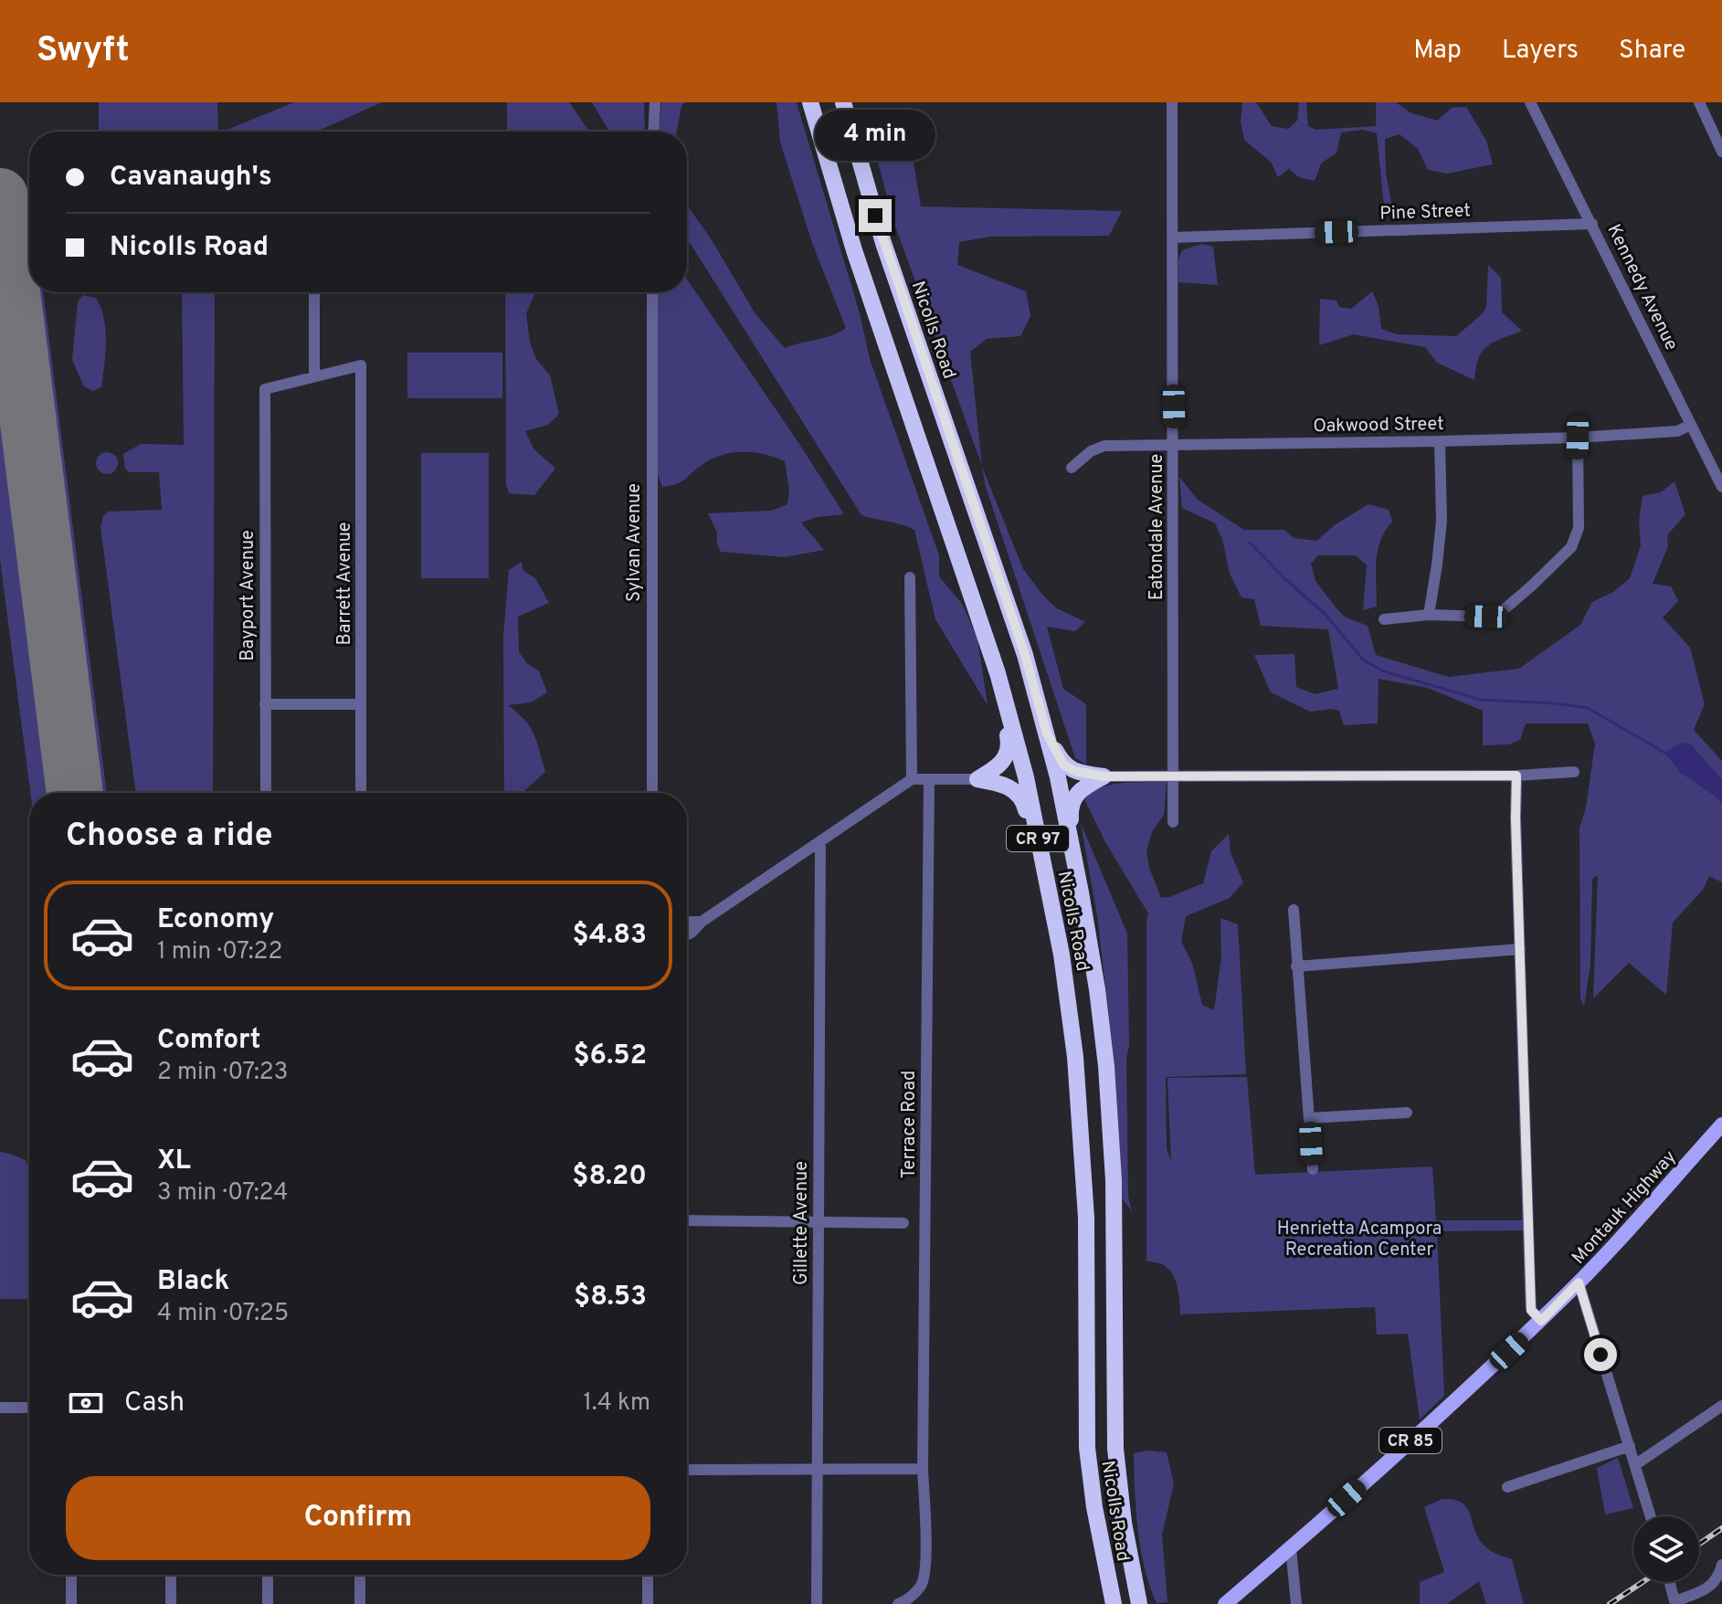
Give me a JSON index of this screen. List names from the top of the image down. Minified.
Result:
{"streets":{"highway":["Nicolls Road","CR 97"],"main road":["Montauk Highway","CR 85"],"street":["Pine Street","Kennedy Avenue","Oakwood Street","Eatondale Avenue","Sylvan Avenue","Barrett Avenue","Bayport Avenue","Terrace Road","Gillette Avenue"]},"crossings":[["Pine Street","Kennedy Avenue"],["Pine Street","Eatondale Avenue"],["Kennedy Avenue","Oakwood Street"],["Oakwood Street","Eatondale Avenue"],["Barrett Avenue","Bayport Avenue"],["Montauk Highway","CR 85"]],"parks":["Henrietta Acampora Recreation Center"],"page":{"header":"Swyft","nav":["Map","Layers","Share"],"bubble":"4 min","banner":["Cavanaugh's","Nicolls Road"],"heading":"Choose a ride","list":[{"name":"Economy","note":"1 min · 07:22","value":"$4.83"},{"name":"Comfort","note":"2 min · 07:23","value":"$6.52"},{"name":"XL","note":"3 min · 07:24","value":"$8.20"},{"name":"Black","note":"4 min · 07:25","value":"$8.53"}],"pay":["Cash","1.4 km"],"buttons":"Confirm"}}
